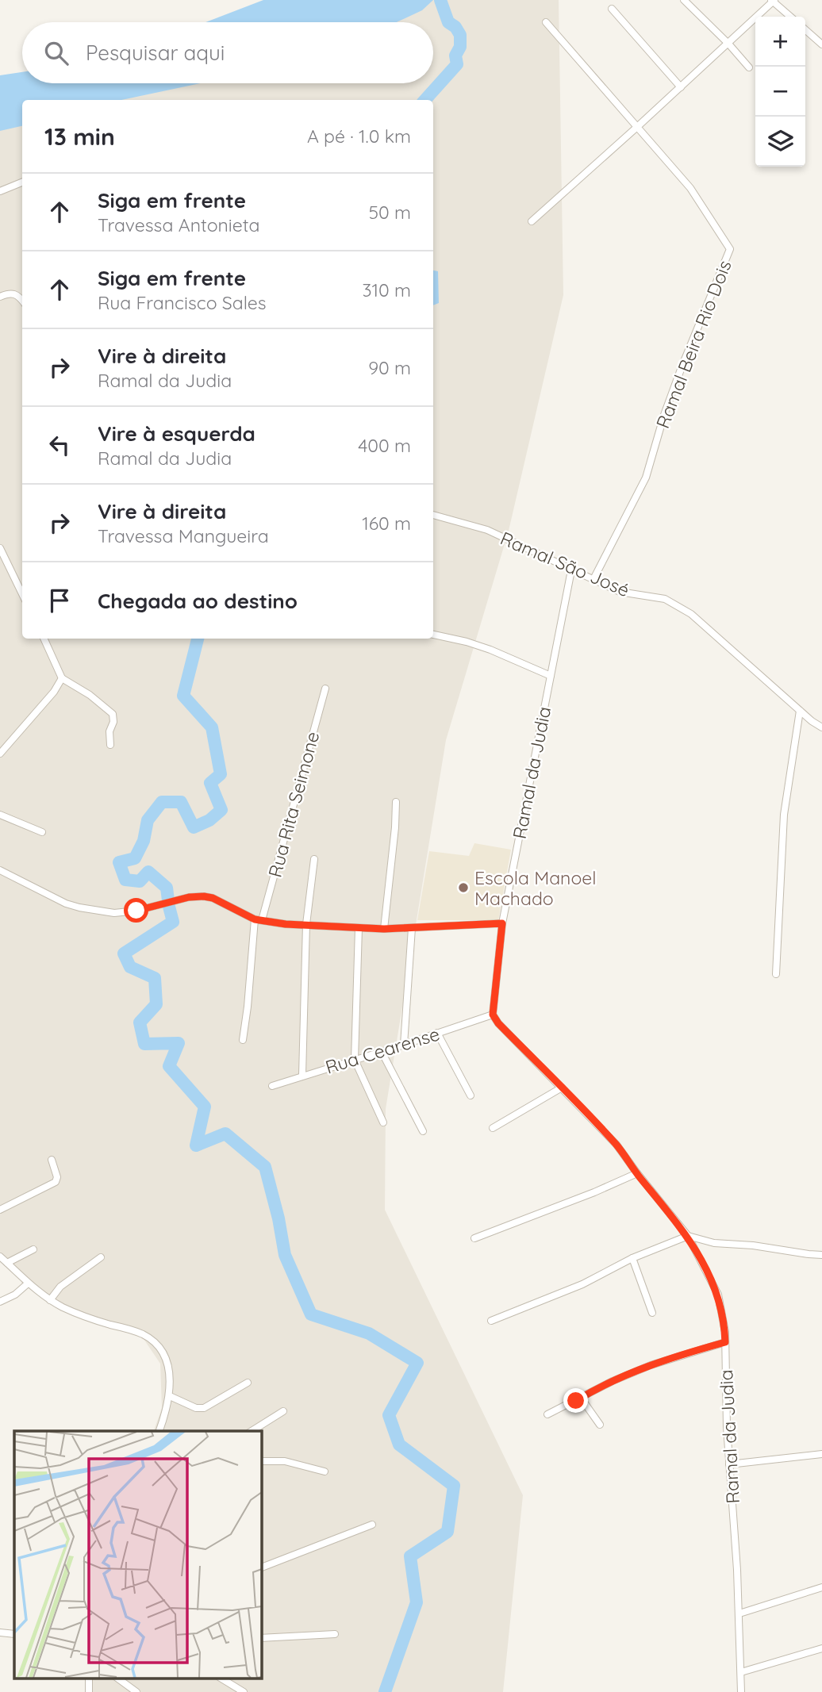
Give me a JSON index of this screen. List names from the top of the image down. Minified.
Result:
{"streets":{"street":["Ramal Beira Rio Dois","Ramal São José","Ramal da Judia","Rua Rita Seimone","Rua Cearense"]},"crossings":[["Ramal Beira Rio Dois","Ramal São José"],["Ramal São José","Ramal da Judia"],["Ramal da Judia","Rua Cearense"]],"places":["Escola Manoel Machado"],"page":{"map_buttons":["+","−"],"search":"Pesquisar aqui","heading":["13 min","A pé · 1.0 km"],"list":[["Siga em frente","Travessa Antonieta","50 m"],["Siga em frente","Rua Francisco Sales","310 m"],["Vire à direita","Ramal da Judia","90 m"],["Vire à esquerda","Ramal da Judia","400 m"],["Vire à direita","Travessa Mangueira","160 m"],"Chegada ao destino"]}}
